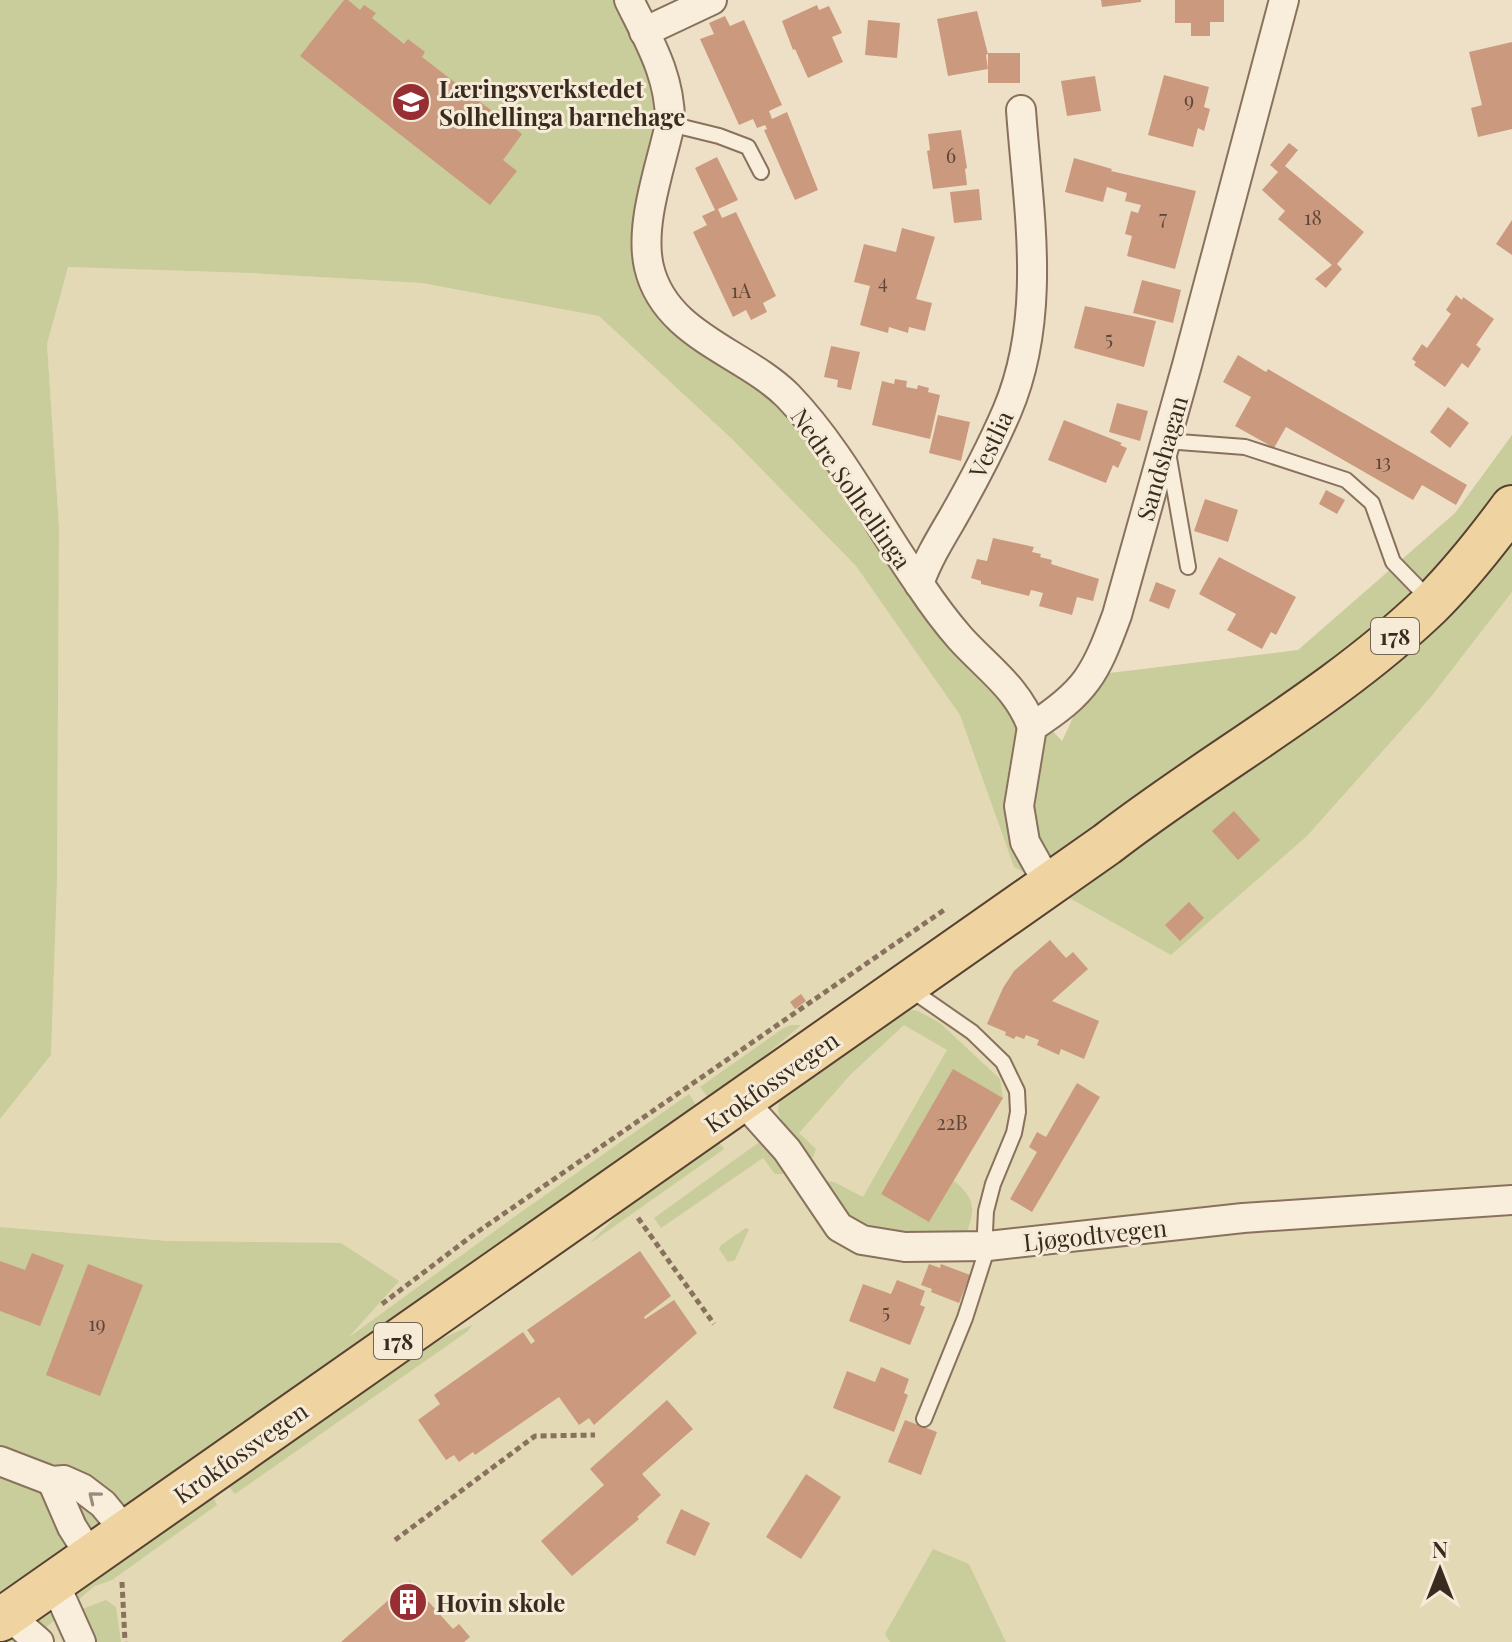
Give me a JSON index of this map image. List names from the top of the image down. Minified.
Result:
{"streets":{"main road":["178","Krokfossvegen"],"street":["Vestlia","Sandshagan","Nedre Solhellinga","Ljøgodtvegen"]},"crossings":[["Vestlia","Nedre Solhellinga"],["Krokfossvegen","Ljøgodtvegen"]],"places":{"school or university":["Læringsverkstedet Solhellinga barnehage"],"building":["Hovin skole"]},"house_numbers":["9","6","7","18","4","1A","5","13","22B","5","19"],"north":"top"}
